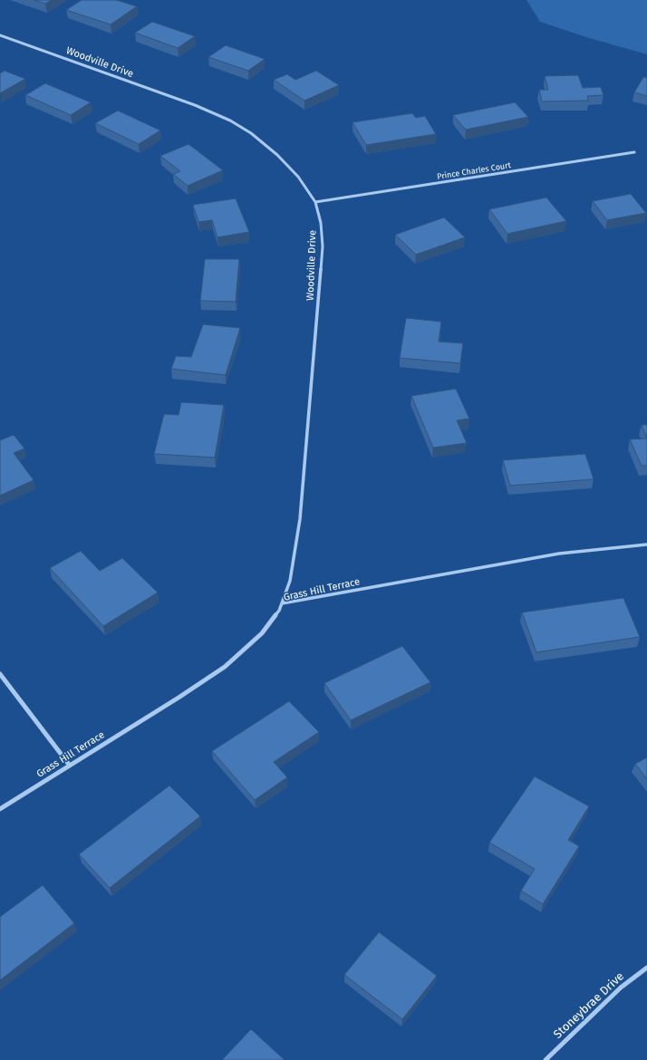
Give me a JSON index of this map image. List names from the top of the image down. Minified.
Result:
{"streets":{"street":["Woodville Drive","Prince Charles Court","Grass Hill Terrace","Stoneybrae Drive"]},"crossings":[["Woodville Drive","Prince Charles Court"],["Woodville Drive","Grass Hill Terrace"]]}
